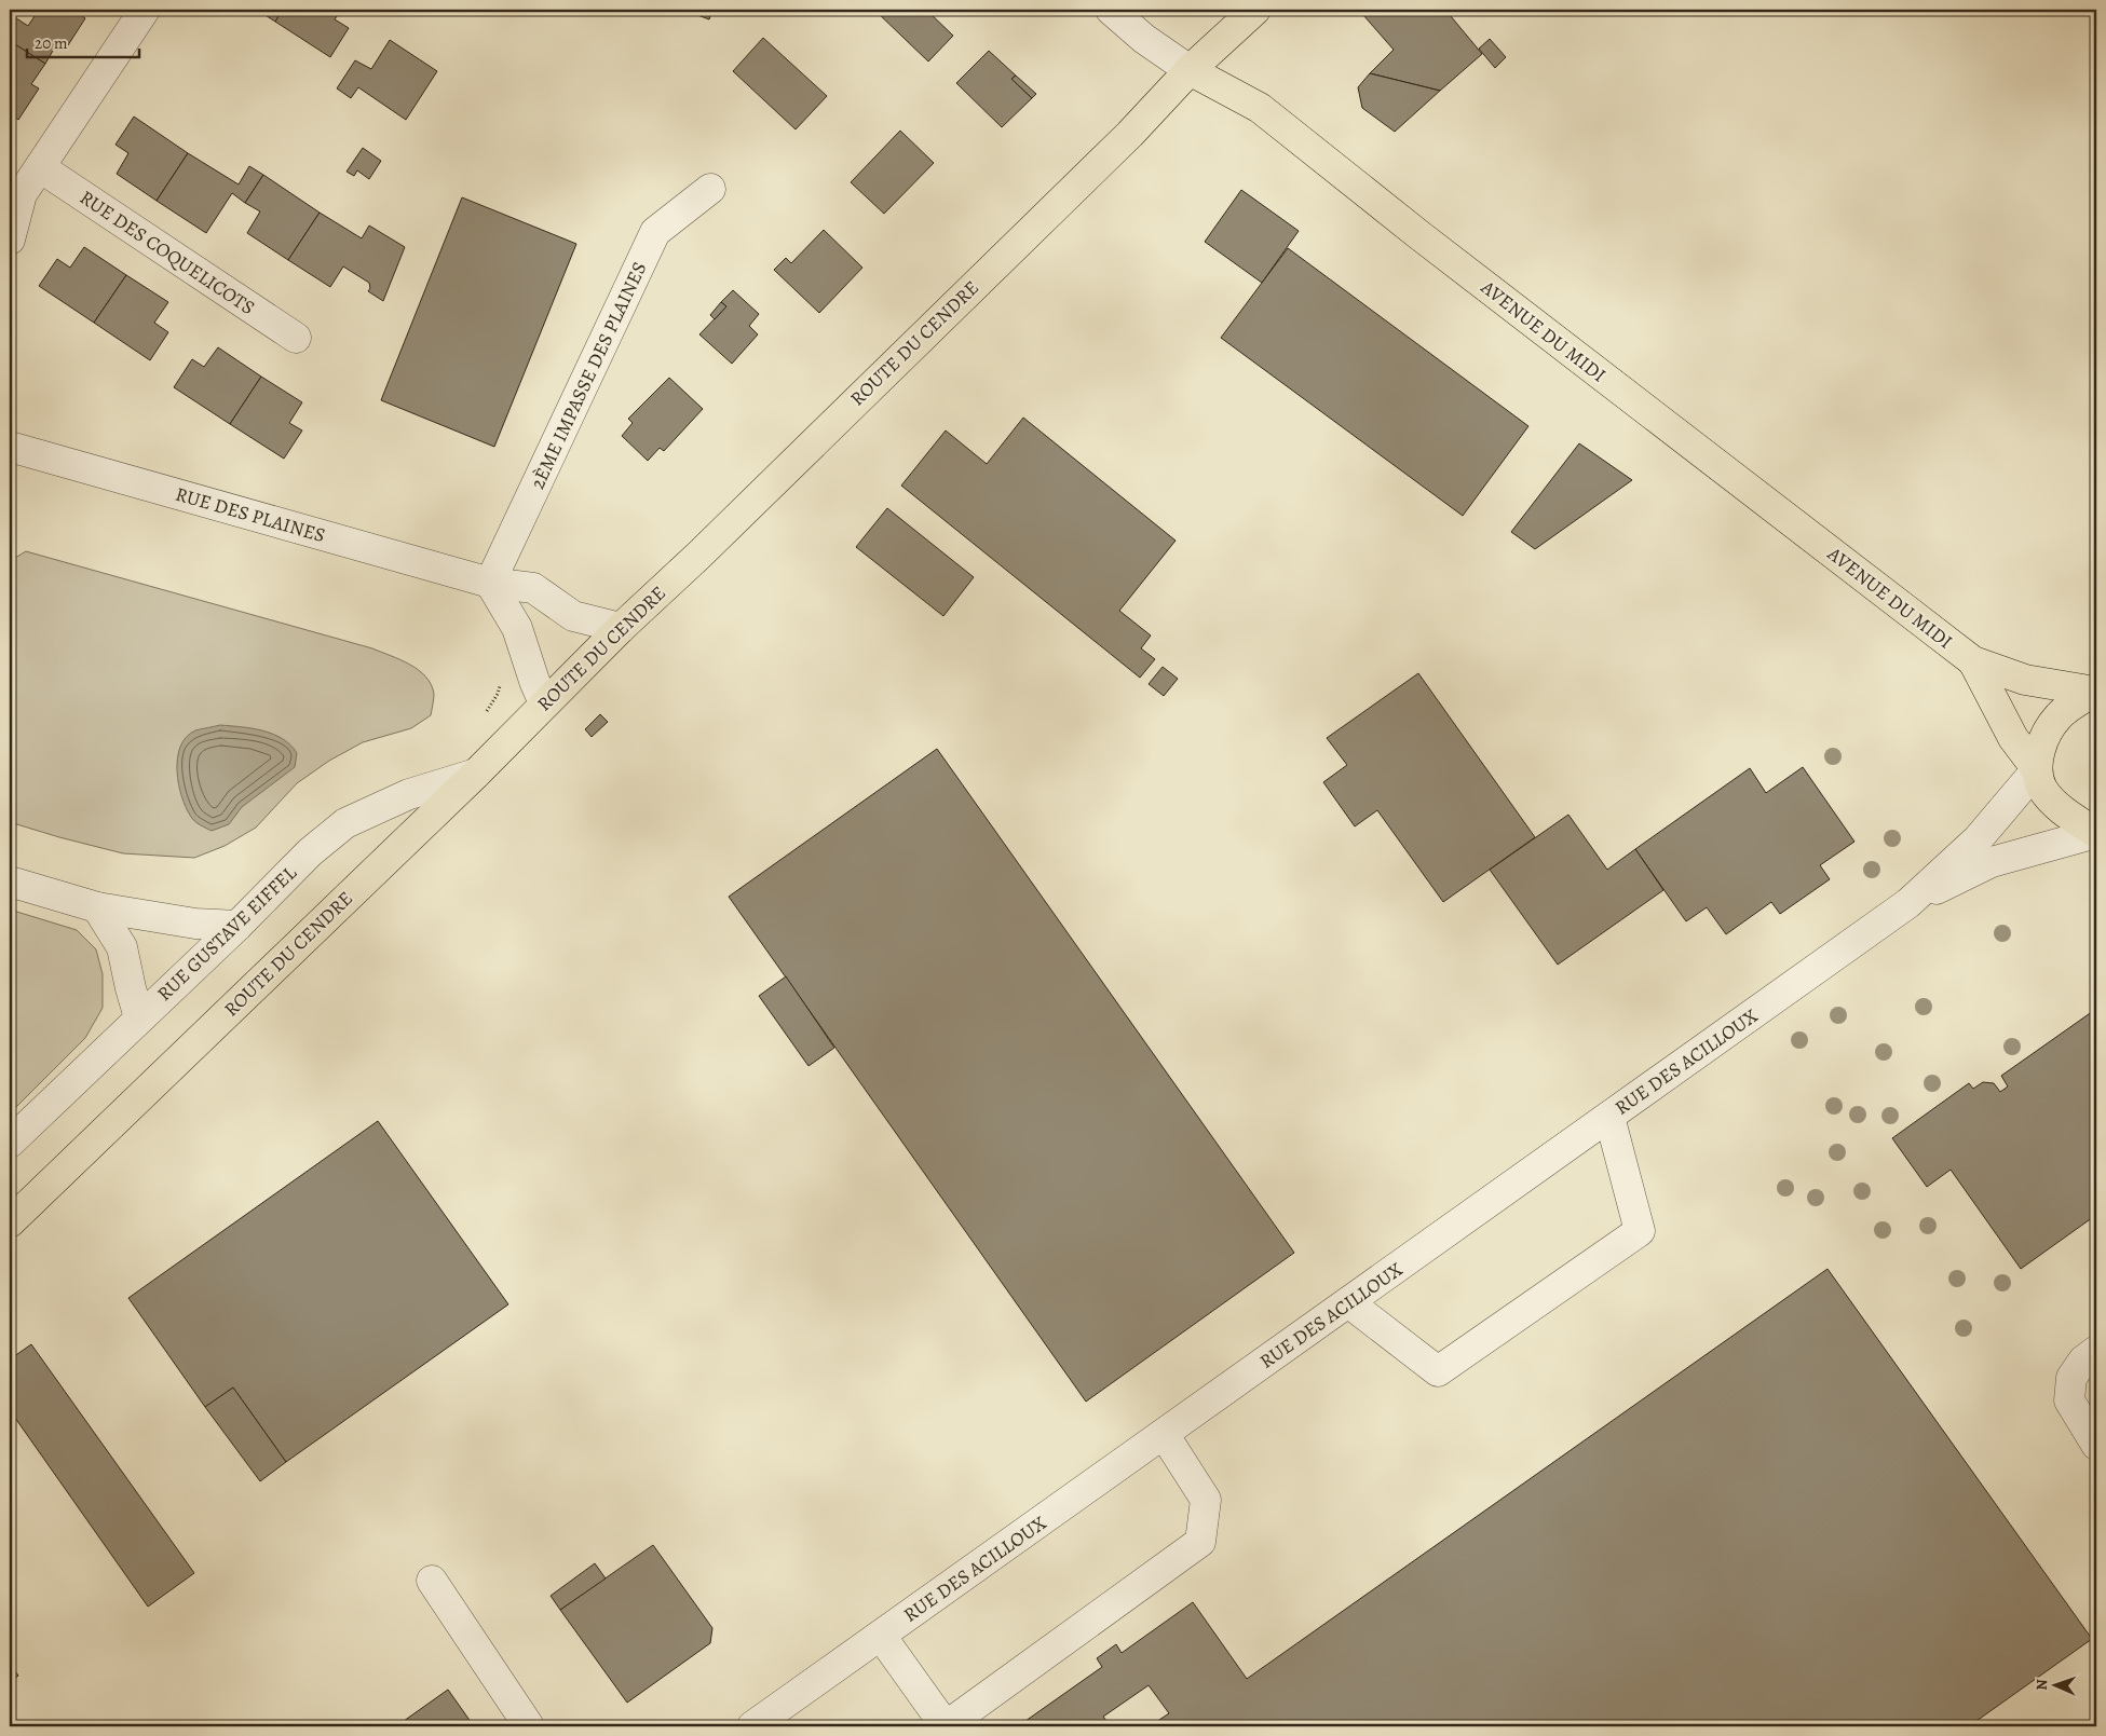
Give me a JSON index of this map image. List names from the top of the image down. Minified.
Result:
{"streets":{"main road":["AVENUE DU MIDI","ROUTE DU CENDRE"],"street":["RUE DES COQUELICOTS","2ÈME IMPASSE DES PLAINES","RUE DES PLAINES","RUE GUSTAVE EIFFEL","RUE DES ACILLOUX"]},"crossings":[["AVENUE DU MIDI","ROUTE DU CENDRE"],["AVENUE DU MIDI","RUE DES ACILLOUX"],["ROUTE DU CENDRE","RUE DES PLAINES"],["ROUTE DU CENDRE","RUE GUSTAVE EIFFEL"],["2ÈME IMPASSE DES PLAINES","RUE DES PLAINES"]],"scale_bar":"20 m","north":"left"}
